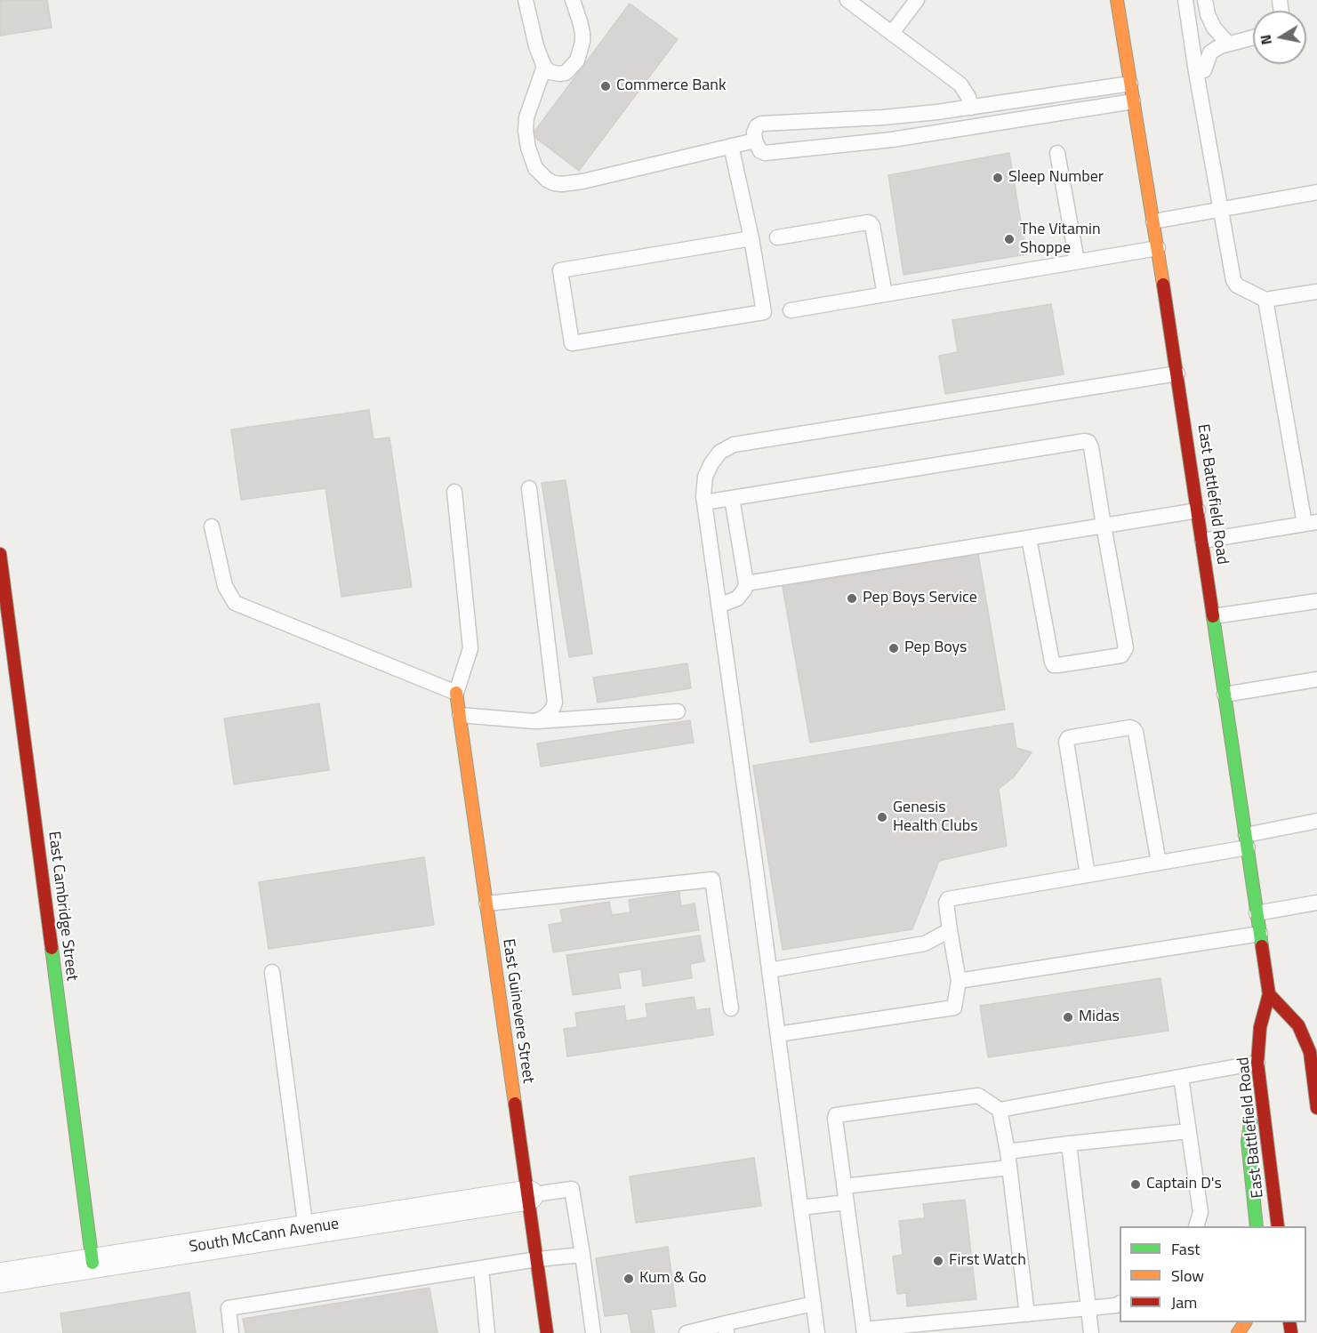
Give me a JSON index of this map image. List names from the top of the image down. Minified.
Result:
{"streets":{"main road":["East Battlefield Road","East Cambridge Street","East Guinevere Street"],"street":["South McCann Avenue"]},"crossings":[["East Cambridge Street","South McCann Avenue"],["East Guinevere Street","South McCann Avenue"]],"places":["Commerce Bank","Sleep Number","The Vitamin Shoppe","Pep Boys Service","Pep Boys","Genesis Health Clubs","Midas","Captain D's","First Watch","Kum & Go"],"legend":["Fast","Slow","Jam"],"north":"left"}
